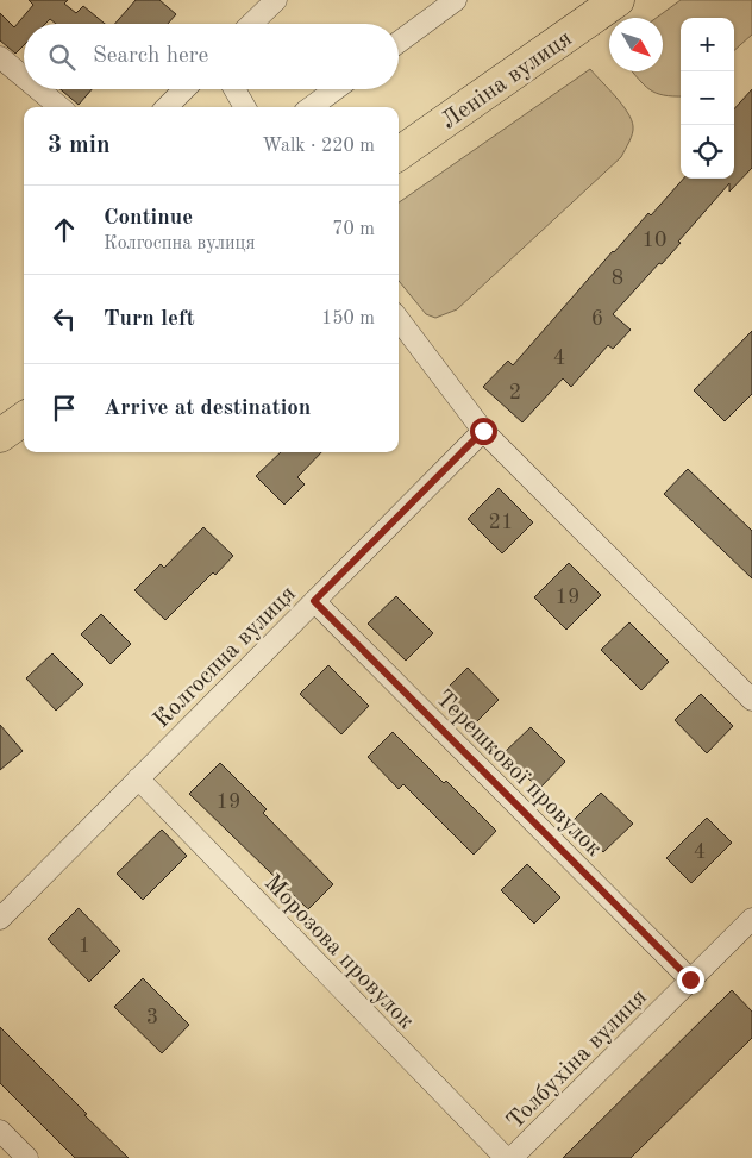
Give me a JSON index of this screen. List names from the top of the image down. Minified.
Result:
{"streets":{"main road":["Леніна вулиця"],"street":["Колгоспна вулиця","Терешкової провулок","Морозова провулок","Толбухіна вулиця"]},"crossings":[["Колгоспна вулиця","Терешкової провулок"],["Колгоспна вулиця","Морозова провулок"],["Терешкової провулок","Толбухіна вулиця"]],"house_numbers":["10","8","6","4","2","21","19","19","4","1","3"],"north":"bottom right","page":{"map_buttons":["+","−"],"search":"Search here","heading":["3 min","Walk · 220 m"],"list":[["Continue","Колгоспна вулиця","70 m"],["Turn left","150 m"],"Arrive at destination"]}}
